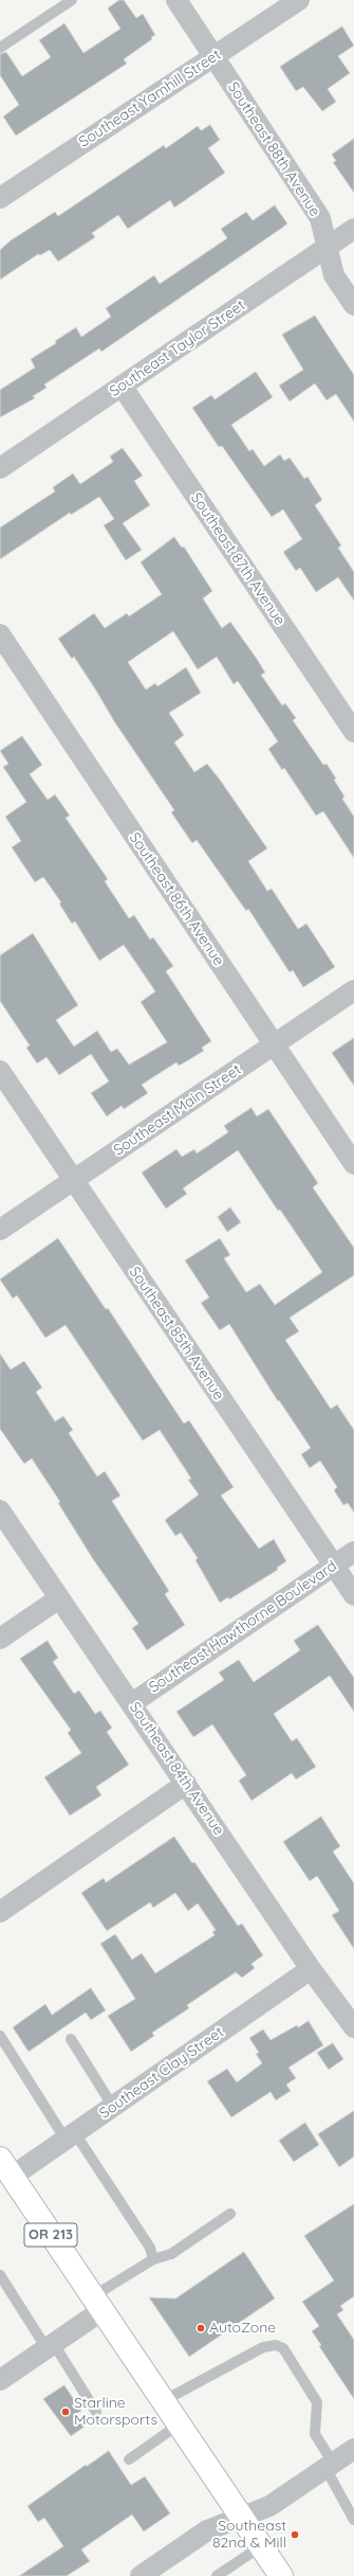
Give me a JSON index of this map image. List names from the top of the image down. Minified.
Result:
{"streets":{"main road":["OR 213"],"street":["Southeast Yamhill Street","Southeast 88th Avenue","Southeast Taylor Street","Southeast 87th Avenue","Southeast 86th Avenue","Southeast Main Street","Southeast 85th Avenue","Southeast Hawthorne Boulevard","Southeast 84th Avenue","Southeast Clay Street"]},"crossings":[["Southeast Yamhill Street","Southeast 88th Avenue"],["Southeast 88th Avenue","Southeast Taylor Street"],["Southeast Taylor Street","Southeast 87th Avenue"],["Southeast 86th Avenue","Southeast Main Street"],["Southeast Main Street","Southeast 85th Avenue"],["Southeast 85th Avenue","Southeast Hawthorne Boulevard"],["Southeast Hawthorne Boulevard","Southeast 84th Avenue"],["Southeast 84th Avenue","Southeast Clay Street"],["Southeast Clay Street","OR 213"]],"places":["AutoZone","Starline Motorsports","Southeast 82nd & Mill"]}
